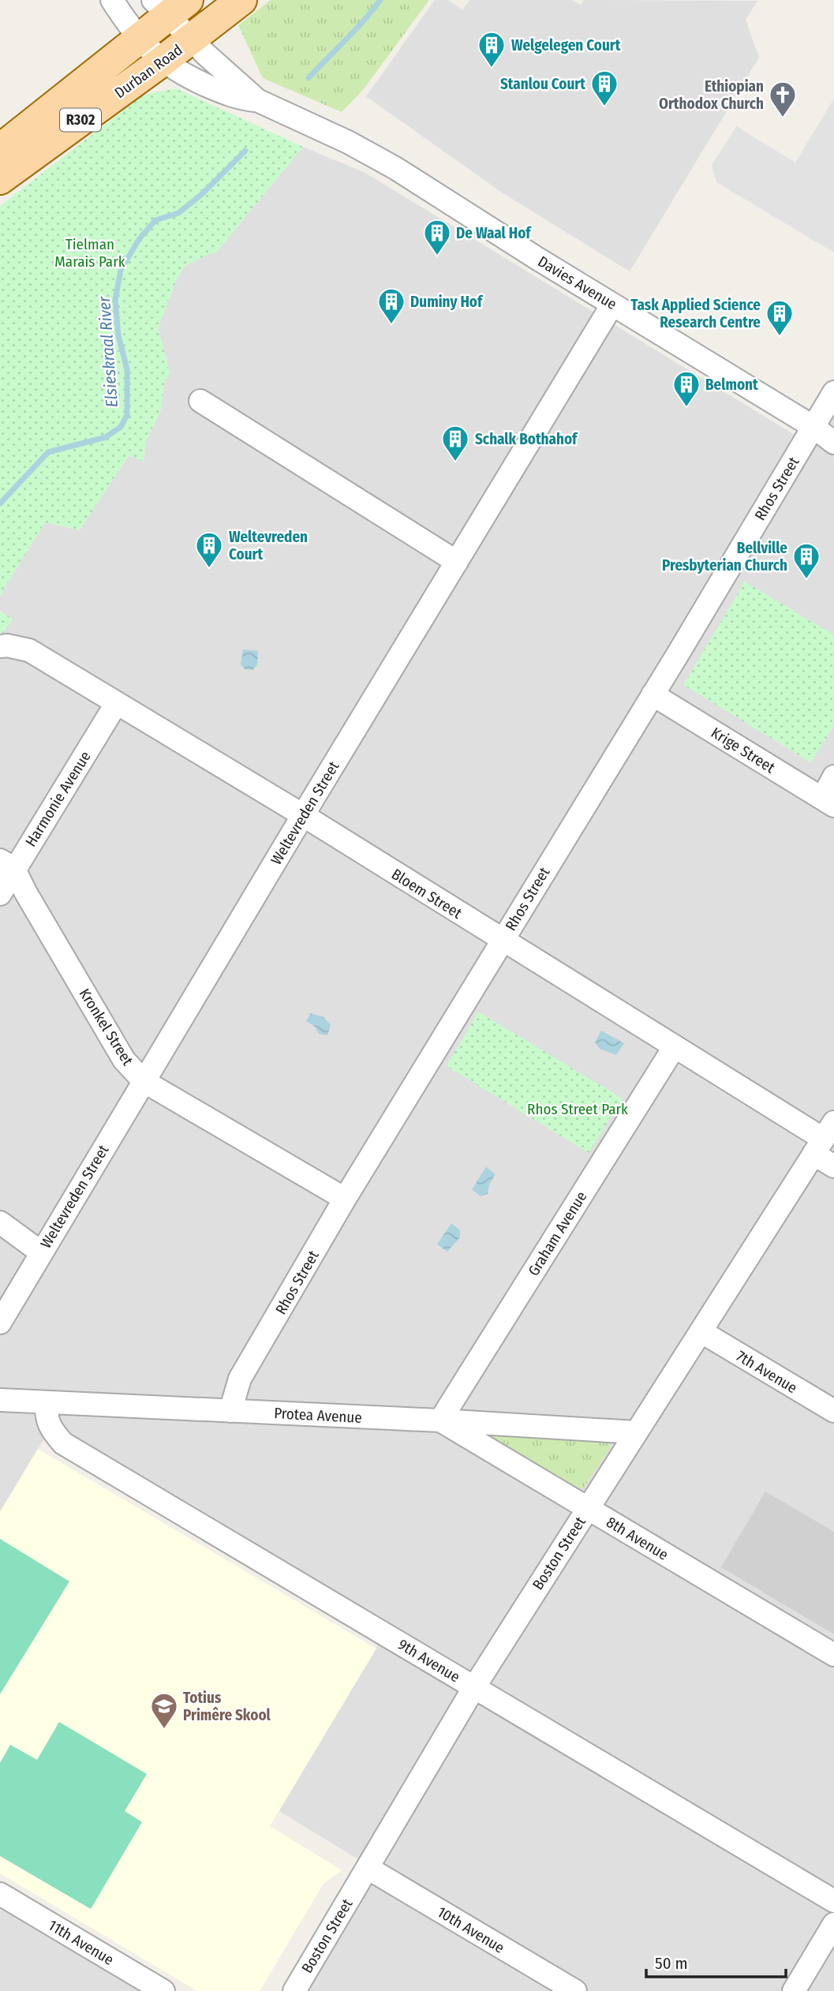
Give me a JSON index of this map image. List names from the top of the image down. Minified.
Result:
{"streets":{"main road":["Durban Road","R302"],"street":["Davies Avenue","Rhos Street","Krige Street","Harmonie Avenue","Weltevreden Street","Bloem Street","Kronkel Street","Graham Avenue","7th Avenue","Protea Avenue","8th Avenue","Boston Street","9th Avenue","10th Avenue","11th Avenue"]},"crossings":[["Durban Road","Davies Avenue"],["Davies Avenue","Rhos Street"],["Davies Avenue","Weltevreden Street"],["Rhos Street","Krige Street"],["Rhos Street","Bloem Street"],["Rhos Street","Kronkel Street"],["Rhos Street","Protea Avenue"],["Harmonie Avenue","Bloem Street"],["Harmonie Avenue","Kronkel Street"],["Weltevreden Street","Bloem Street"],["Weltevreden Street","Kronkel Street"],["Bloem Street","Graham Avenue"],["Bloem Street","Boston Street"],["Graham Avenue","Protea Avenue"],["Graham Avenue","8th Avenue"],["7th Avenue","Boston Street"],["Protea Avenue","8th Avenue"],["Protea Avenue","Boston Street"],["Protea Avenue","9th Avenue"],["8th Avenue","Boston Street"],["Boston Street","9th Avenue"],["Boston Street","10th Avenue"]],"water":["Elsieskraal River"],"parks":["Tielman Marais Park","Rhos Street Park"],"places":{"building":["Welgelegen Court","Stanlou Court","De Waal Hof","Duminy Hof","Task Applied Science Research Centre","Belmont","Schalk Bothahof","Weltevreden Court","Bellville Presbyterian Church"],"church":["Ethiopian Orthodox Church"],"school or university":["Totius Primêre Skool"]},"scale_bar":"50 m"}
